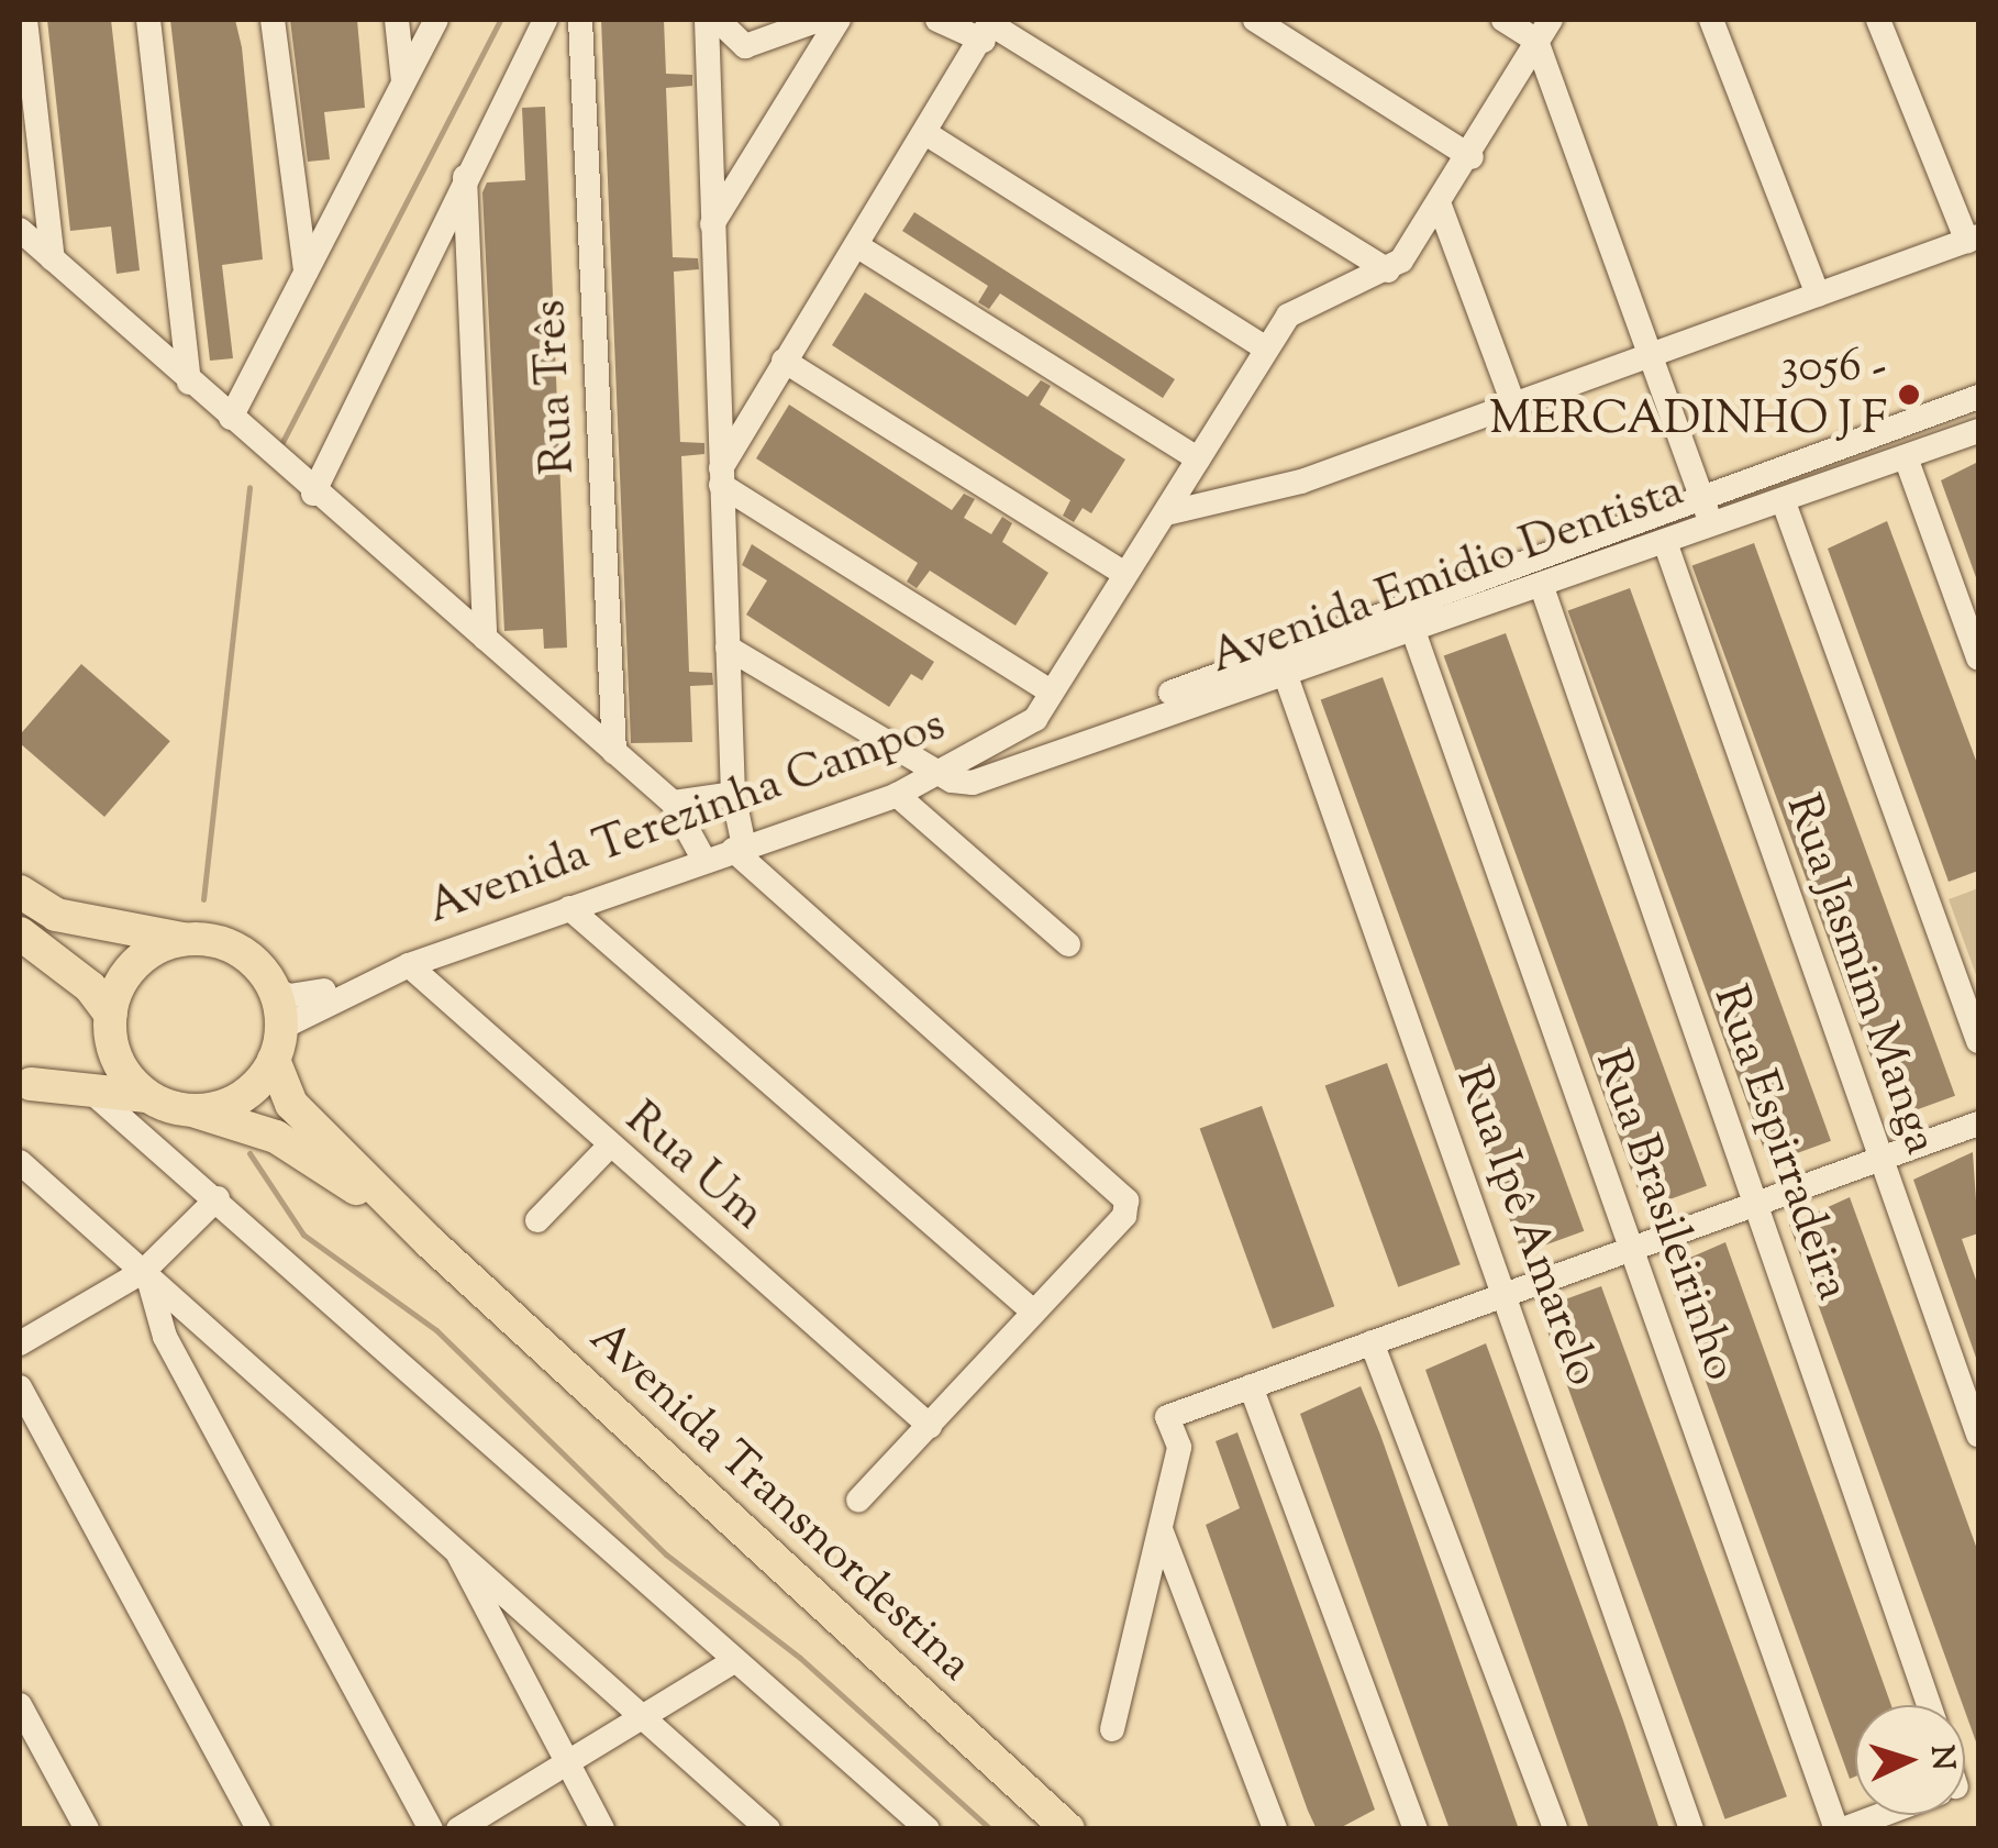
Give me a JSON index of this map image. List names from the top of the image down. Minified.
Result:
{"streets":{"main road":["Avenida Transnordestina"],"street":["Rua Três","Avenida Emidio Dentista","Avenida Terezinha Campos","Rua Jasmim Manga","Rua Espirradeira","Rua Um","Rua Brasileirinho","Rua Ipê Amarelo"]},"crossings":[["Avenida Emidio Dentista","Avenida Terezinha Campos"],["Avenida Emidio Dentista","Rua Jasmim Manga"],["Avenida Emidio Dentista","Rua Espirradeira"],["Avenida Emidio Dentista","Rua Brasileirinho"],["Avenida Emidio Dentista","Rua Ipê Amarelo"],["Avenida Terezinha Campos","Rua Um"]],"places":["3056 - MERCADINHO J F"],"north":"right"}
